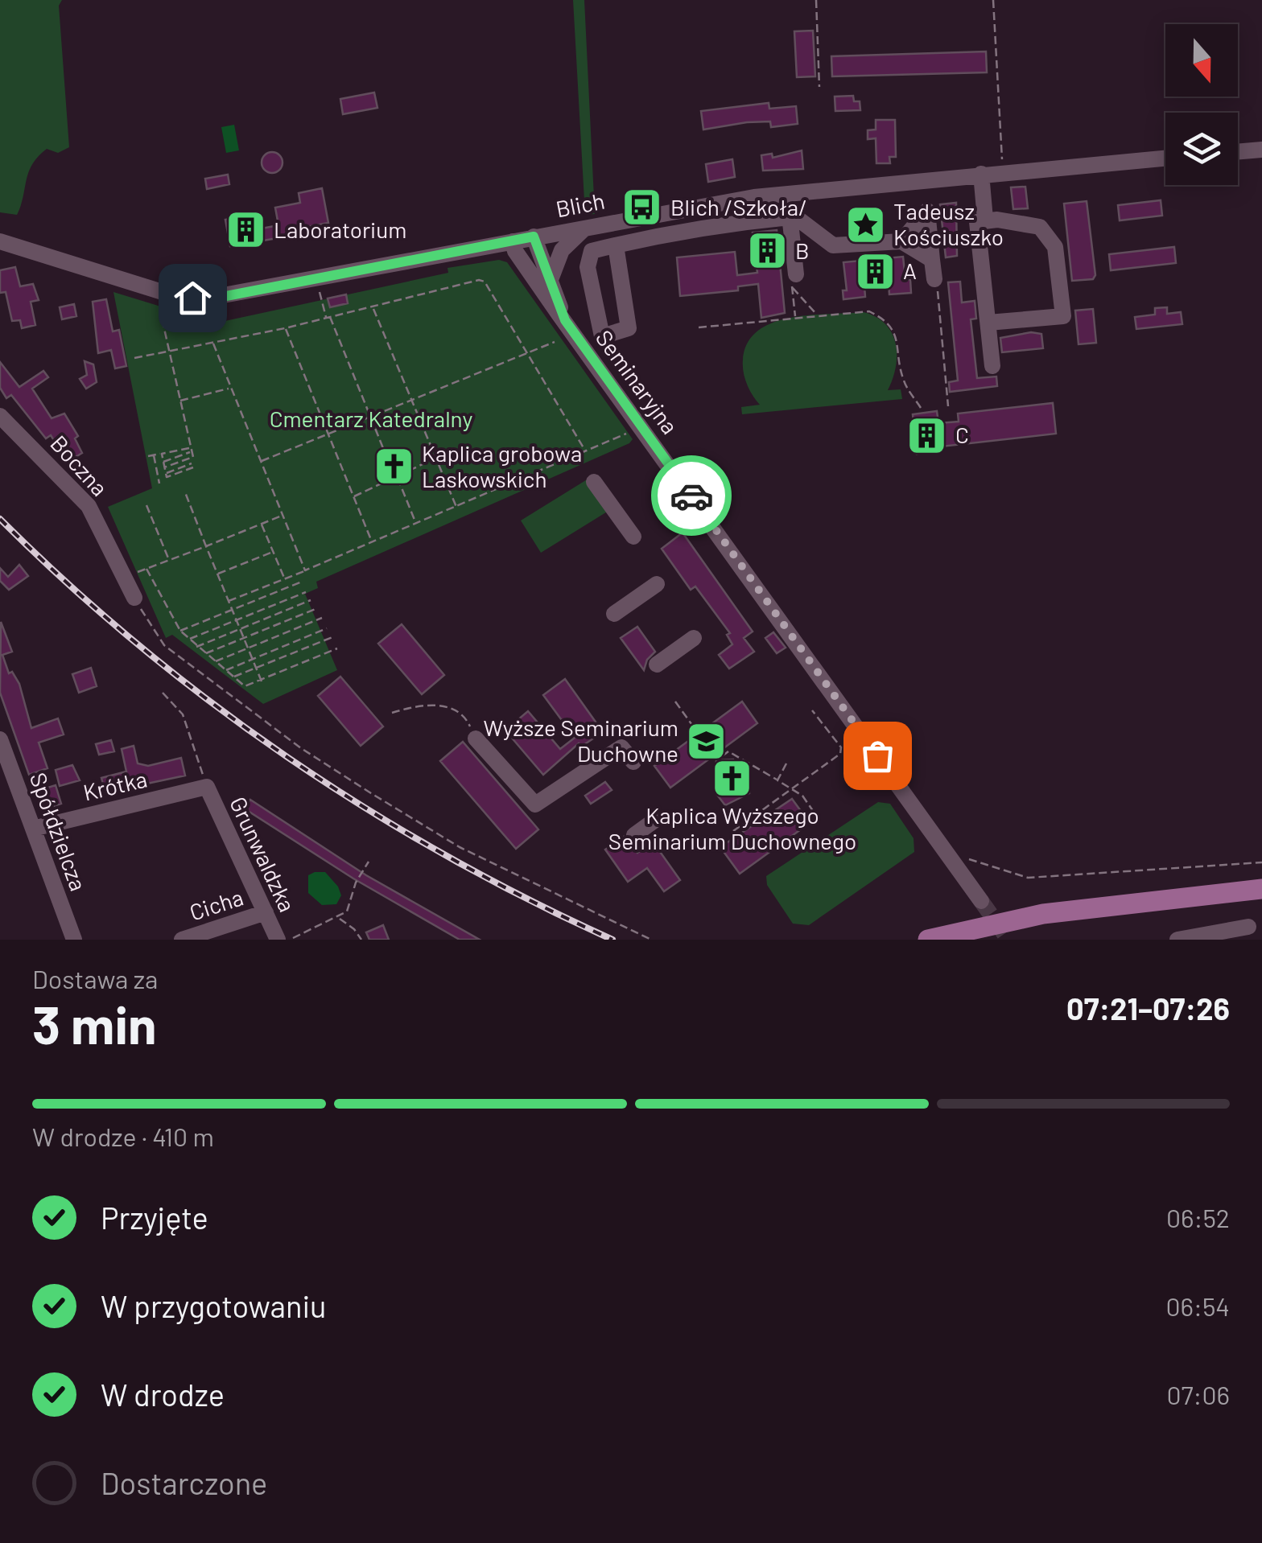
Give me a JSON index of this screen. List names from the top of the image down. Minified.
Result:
{"streets":{"street":["Blich","Seminaryjna","Boczna","Krótka","Spółdzielcza","Grunwaldzka","Cicha"]},"crossings":[["Blich","Seminaryjna"],["Krótka","Spółdzielcza"],["Krótka","Grunwaldzka"],["Grunwaldzka","Cicha"]],"parks":["Cmentarz Katedralny"],"places":{"bus stop":["Blich /Szkoła/"],"place":["Tadeusz Kościuszko"],"building":["Laboratorium","B","A","C"],"church":["Kaplica grobowa Laskowskich","Kaplica Wyższego Seminarium Duchownego"],"school or university":["Wyższe Seminarium Duchowne"]},"north":"bottom","page":{"heading":["3 min","Dostawa za","07:21–07:26"],"bar":"W drodze · 410 m","list":[["Przyjęte","06:52"],["W przygotowaniu","06:54"],["W drodze","07:06"],"Dostarczone"]}}
